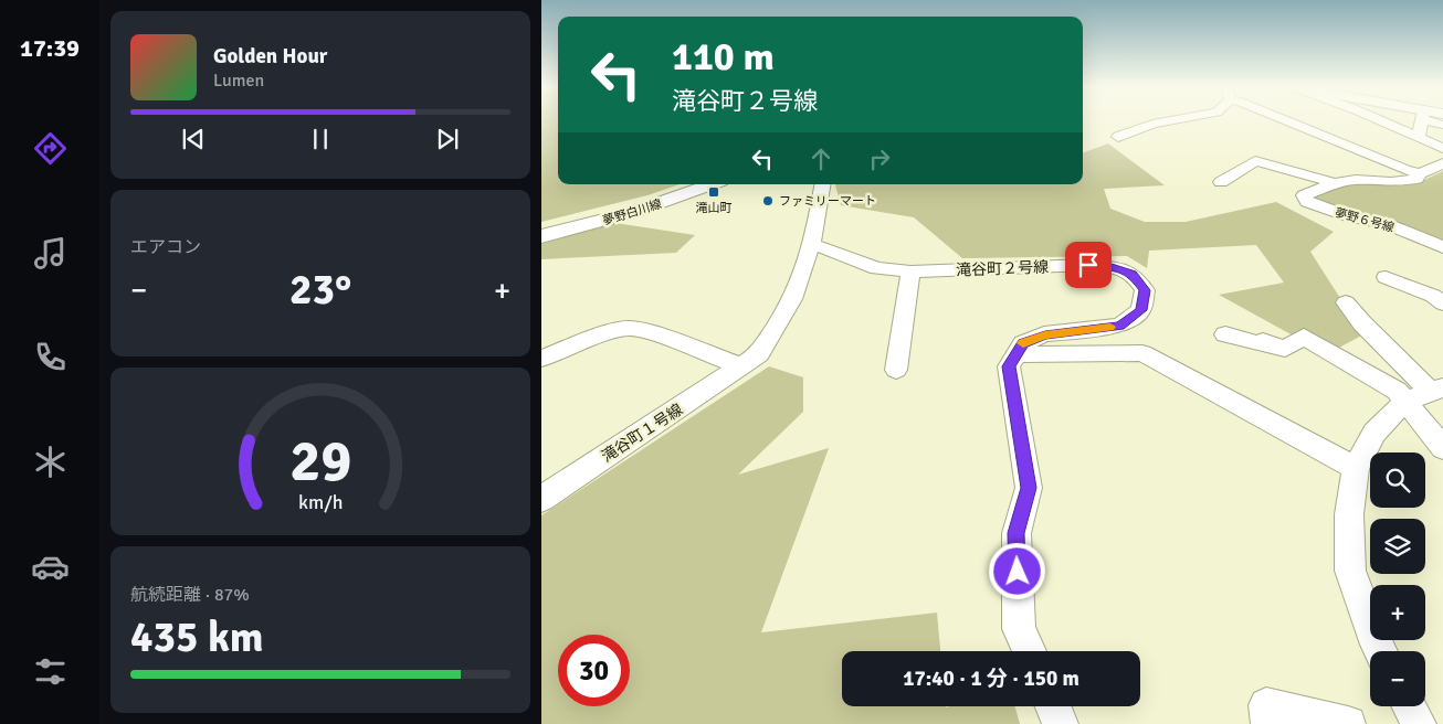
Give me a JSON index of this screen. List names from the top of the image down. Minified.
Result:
{"streets":{"street":["夢野白川線","夢野６号線","滝谷町２号線","滝谷町１号線"]},"crossings":[["滝谷町２号線","滝谷町１号線"]],"places":{"transit":["滝山町"],"other":["ファミリーマート"]},"page":{"tabs":"17:39","turn":["110 m","滝谷町２号線"],"song":["Golden Hour","Lumen"],"tile":["エアコン",["航続距離 · 87%","435 km"]],"heat":["−","23°","+"],"map_buttons":["+","−"],"limit":"30","trip":"17:40 · 1 分 · 150 m","gauge":["29","km/h"]}}
